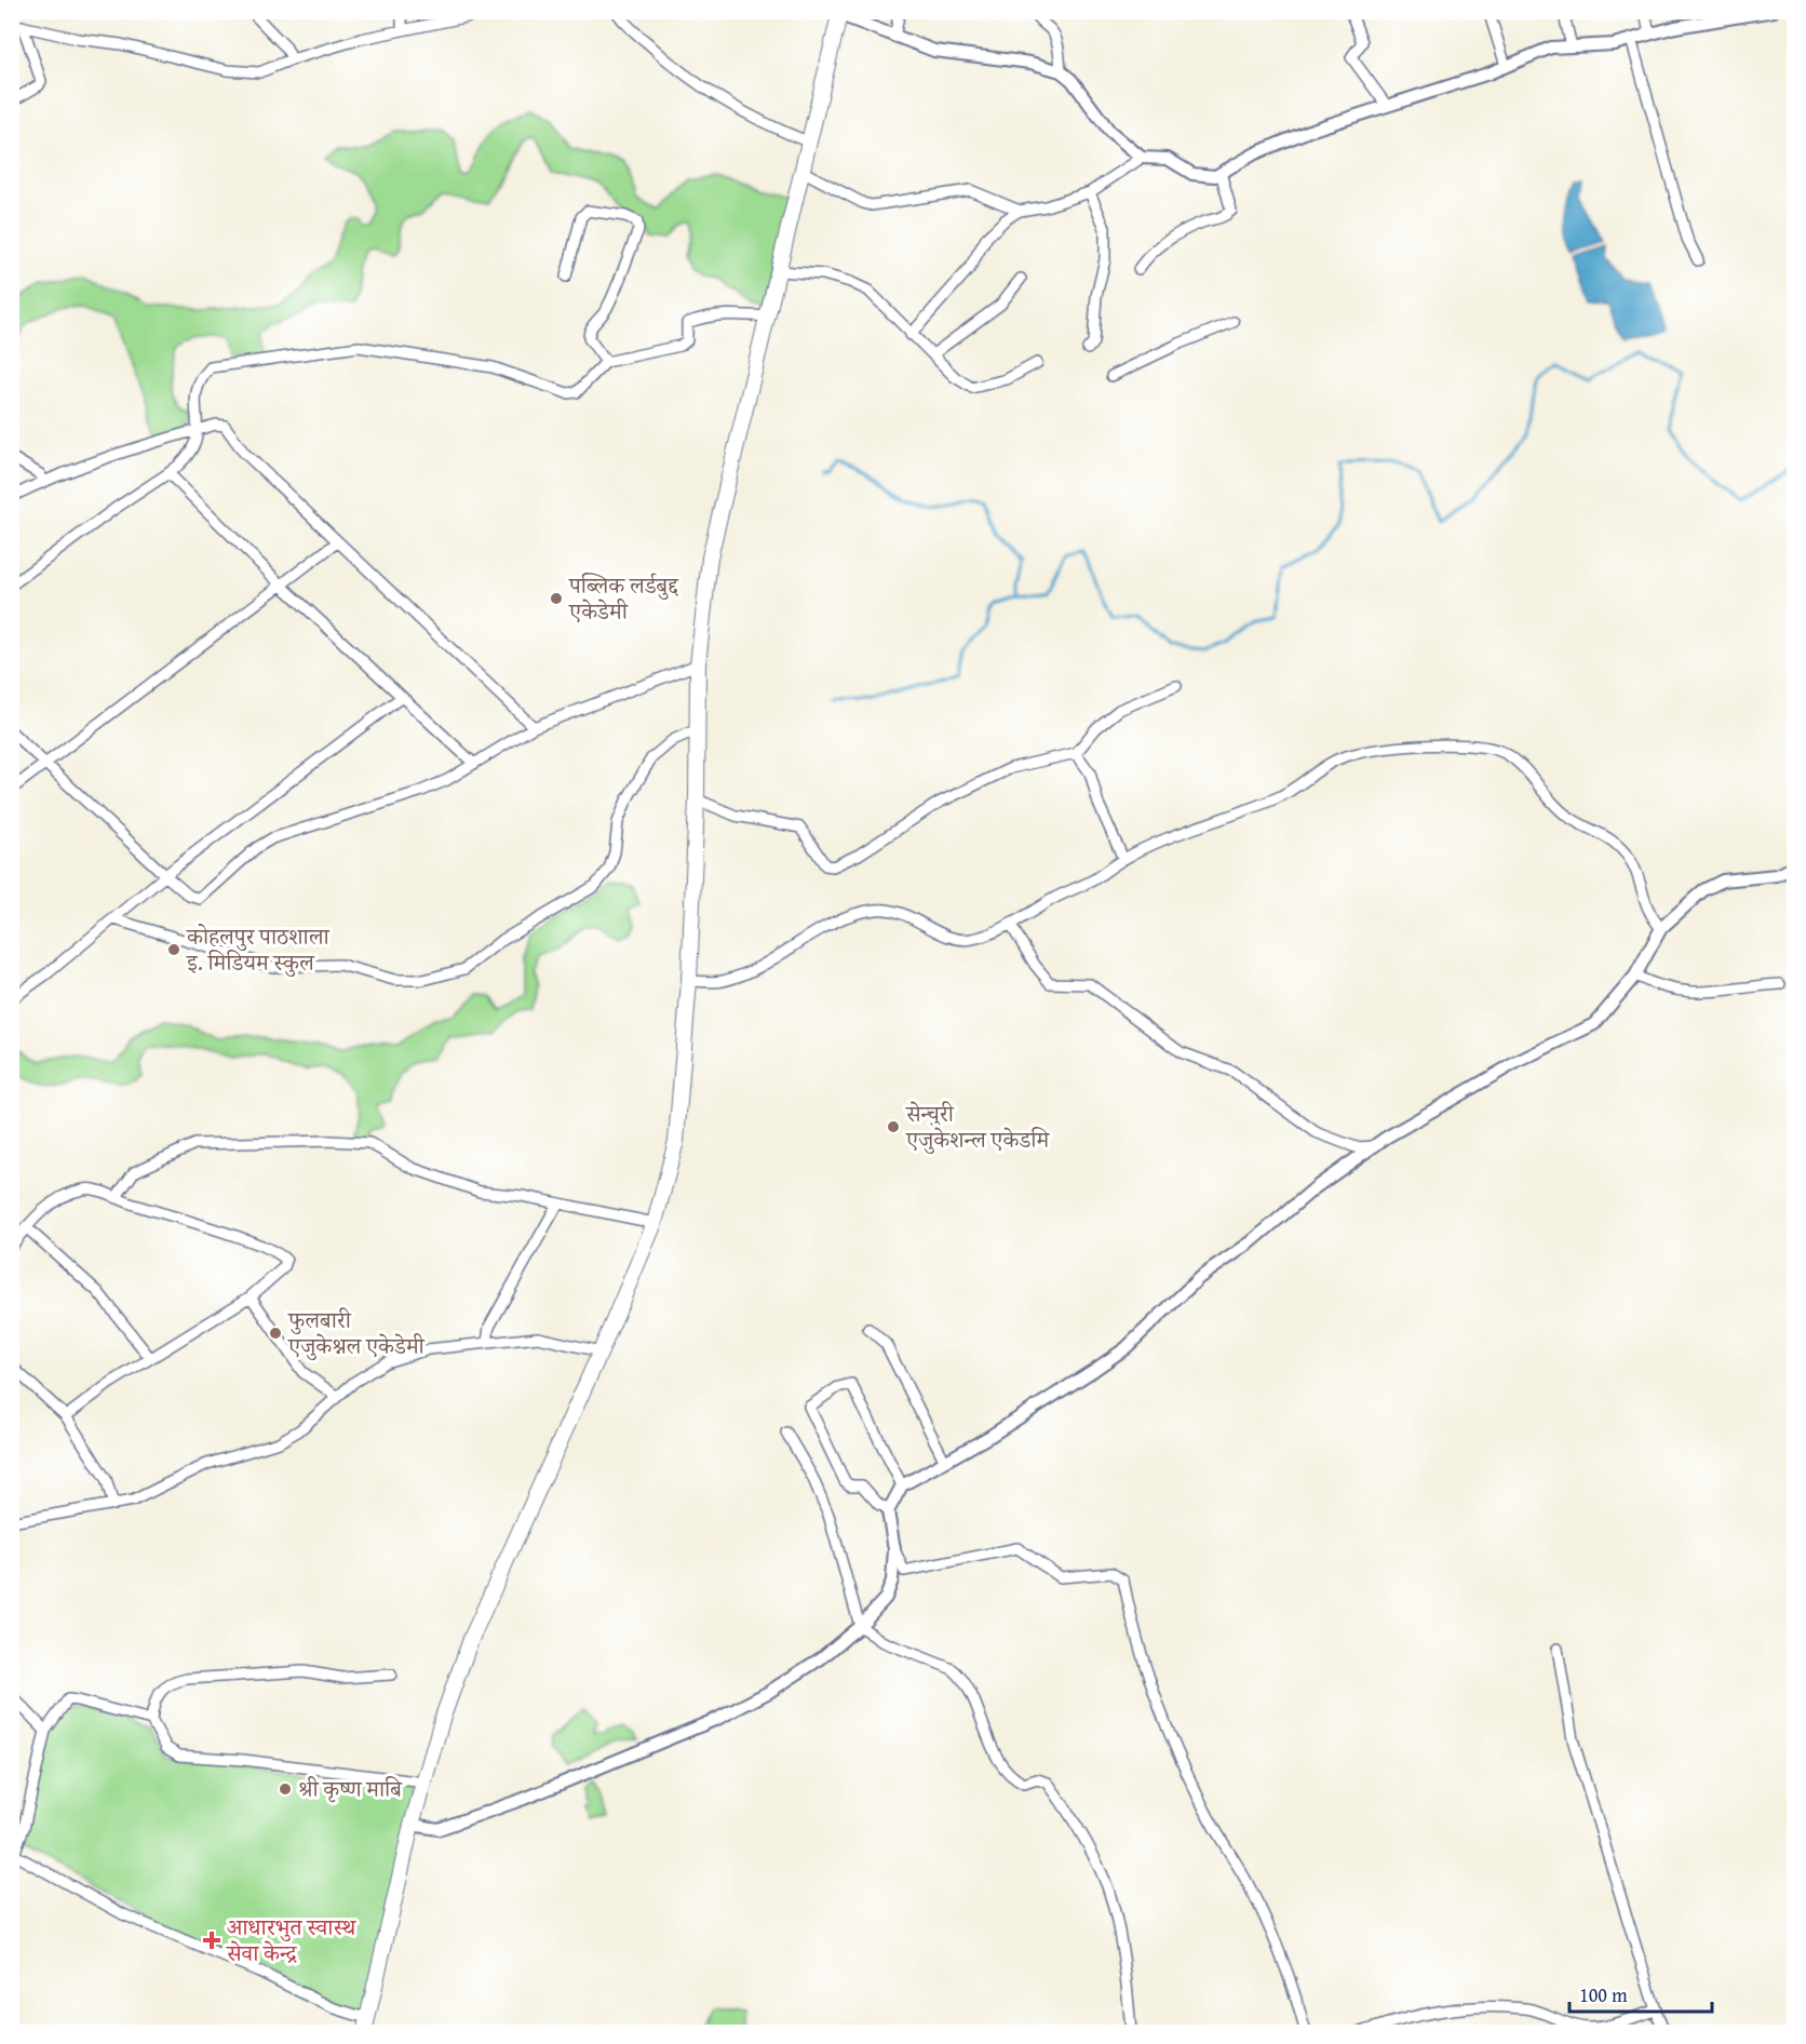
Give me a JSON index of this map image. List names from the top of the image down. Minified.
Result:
{"places":{"other":["पब्लिक लर्डबुद्द एकेडेमी","कोहलपुर पाठशाला इ. मिडियम स्कुल","सेन्चुरी एजुकेशन्ल एकेडमि","फुलबारी एजुकेश्नल एकेडेमी","श्री कृष्ण माबि"],"health":["आधारभुत स्वास्थ सेवा केन्द्र"]},"scale_bar":"100 m"}
